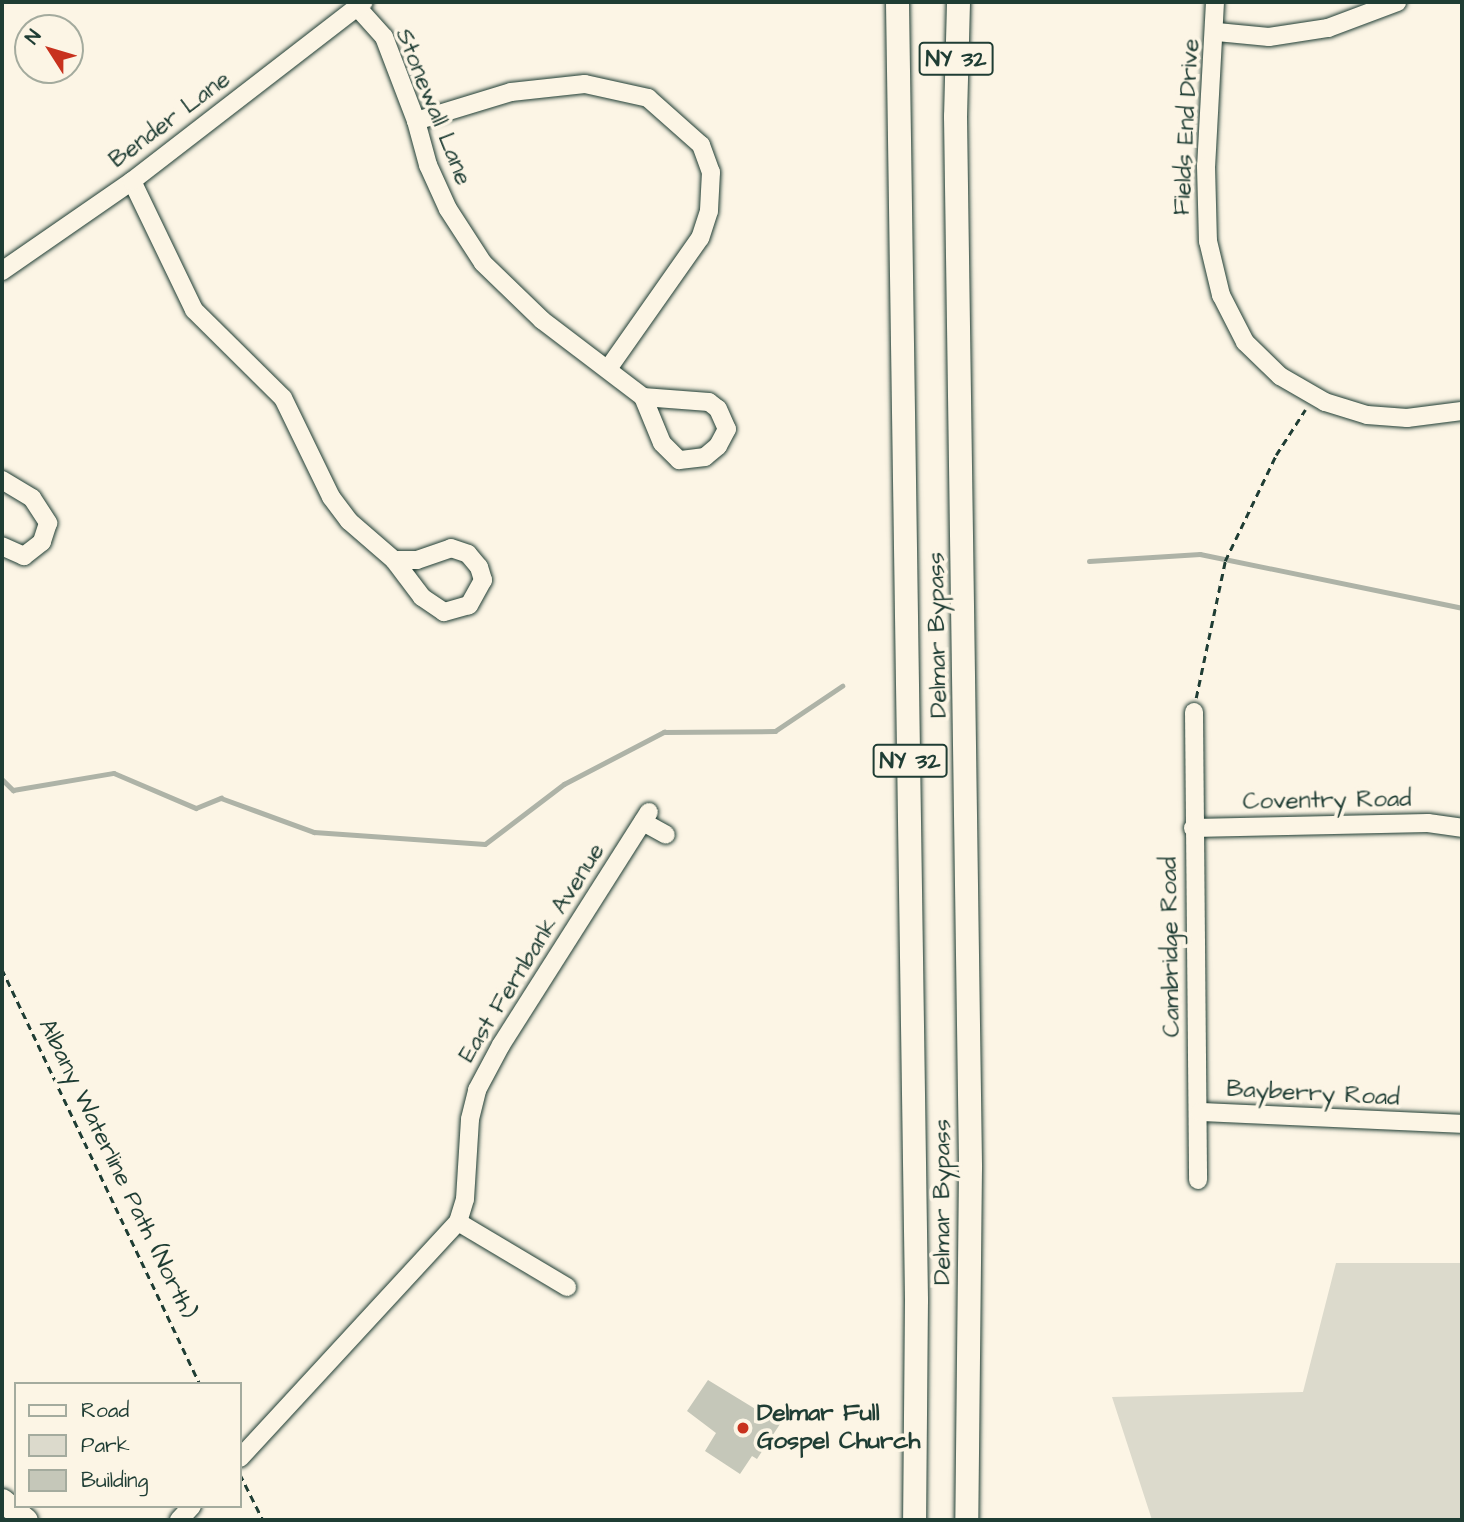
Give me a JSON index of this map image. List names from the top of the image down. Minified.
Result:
{"streets":{"main road":["NY 32","Delmar Bypass"],"street":["Stonewall Lane","Bender Lane","Fields End Drive","Coventry Road","Cambridge Road","East Fernbank Avenue","Bayberry Road"],"path":["Albany Waterline Path (North)"]},"crossings":[["Stonewall Lane","Bender Lane"],["Coventry Road","Cambridge Road"],["Cambridge Road","Bayberry Road"]],"places":["Delmar Full Gospel Church"],"legend":["Road","Park","Building"],"north":"top left"}
